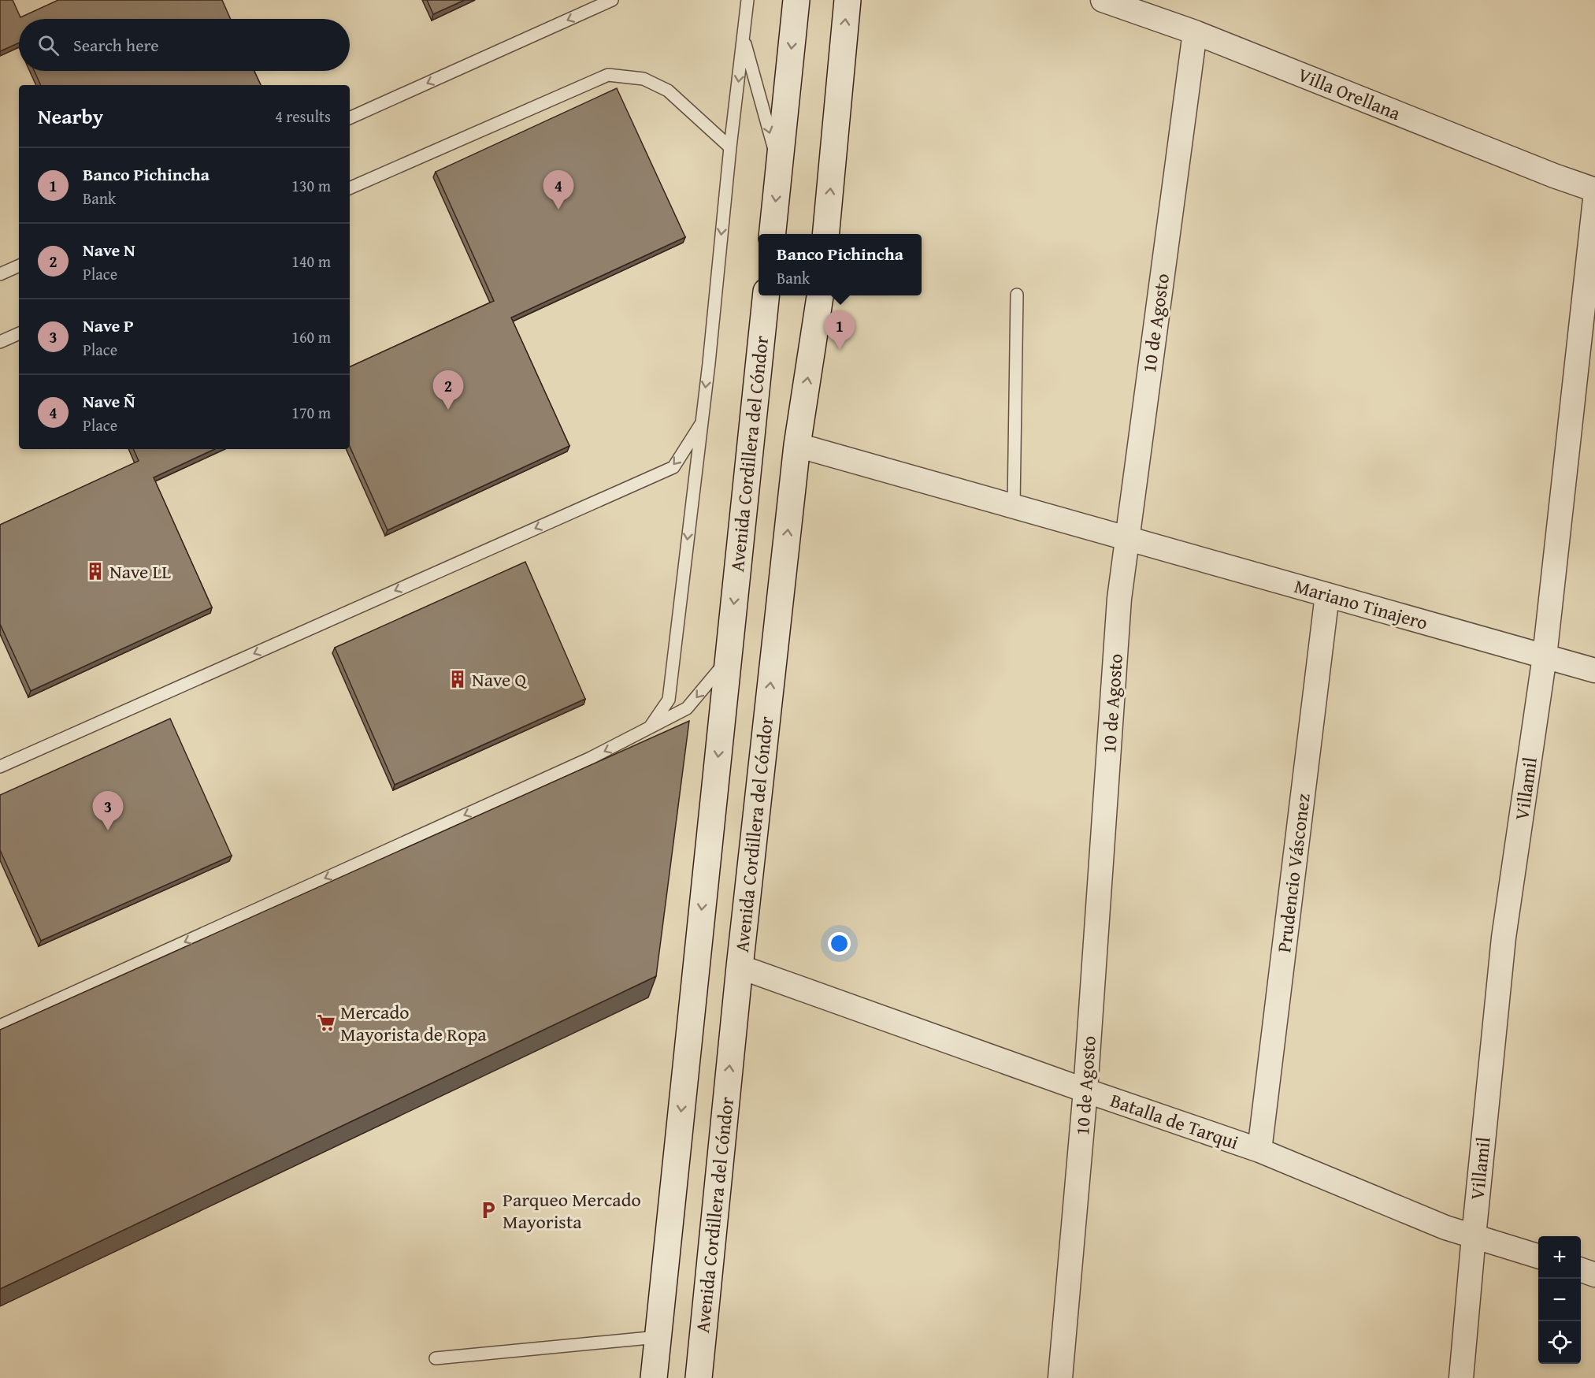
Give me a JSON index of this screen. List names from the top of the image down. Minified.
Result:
{"streets":{"street":["Villa Orellana","10 de Agosto","Avenida Cordillera del Cóndor","Mariano Tinajero","Villamil","Prudencio Vásconez","Batalla de Tarqui"]},"crossings":[["Villa Orellana","10 de Agosto"],["10 de Agosto","Mariano Tinajero"],["10 de Agosto","Batalla de Tarqui"],["Avenida Cordillera del Cóndor","Mariano Tinajero"],["Avenida Cordillera del Cóndor","Batalla de Tarqui"],["Mariano Tinajero","Villamil"],["Mariano Tinajero","Prudencio Vásconez"],["Villamil","Batalla de Tarqui"],["Prudencio Vásconez","Batalla de Tarqui"]],"places":{"building":["Nave LL","Nave Q"],"supermarket":["Mercado Mayorista de Ropa"],"parking":["Parqueo Mercado Mayorista"]},"page":{"search":"Search here","heading":["Nearby","4 results"],"list":[{"mark":"1","name":"Banco Pichincha","note":"Bank","value":"130 m"},{"mark":"2","name":"Nave N","note":"Place","value":"140 m"},{"mark":"3","name":"Nave P","note":"Place","value":"160 m"},{"mark":"4","name":"Nave Ñ","note":"Place","value":"170 m"}],"pins":["4","1","2","3"],"popup":["Banco Pichincha","Bank"],"map_buttons":["+","−"]}}
